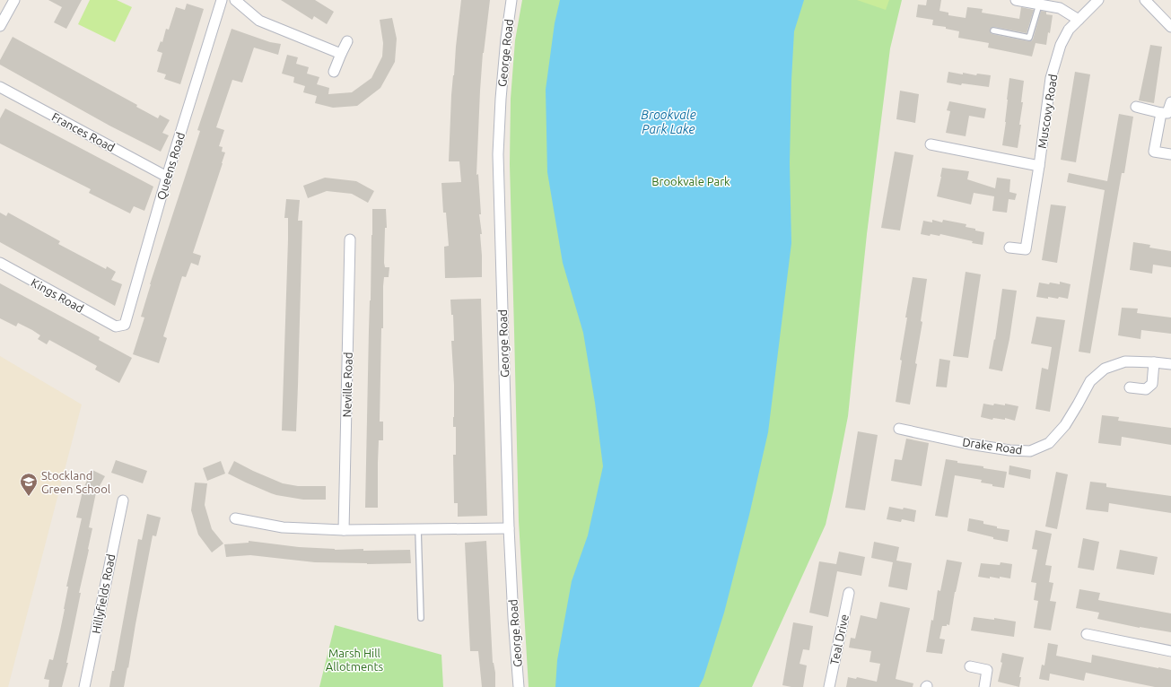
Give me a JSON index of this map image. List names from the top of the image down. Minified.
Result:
{"streets":{"street":["George Road","Muscovy Road","Frances Road","Queens Road","Kings Road","Neville Road","Drake Road","Hillyfields Road","Teal Drive"]},"crossings":[["Frances Road","Queens Road"],["Queens Road","Kings Road"]],"water":["Brookvale Park Lake"],"parks":["Brookvale Park","Marsh Hill Allotments"],"places":{"school or university":["Stockland Green School"]}}
